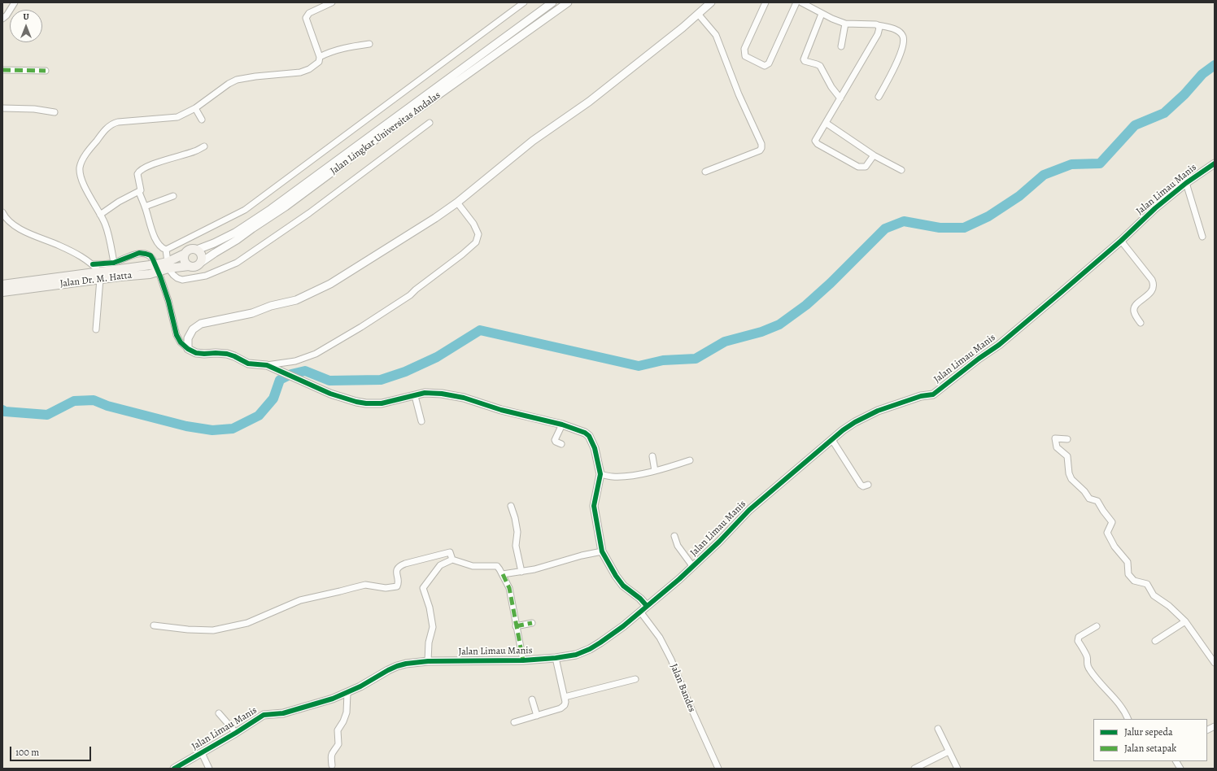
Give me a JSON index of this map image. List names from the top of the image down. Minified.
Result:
{"streets":{"main road":["Jalan Dr. M. Hatta"],"street":["Jalan Lingkar Universitas Andalas","Jalan Limau Manis","Jalan Bandes"]},"crossings":[["Jalan Lingkar Universitas Andalas","Jalan Dr. M. Hatta"],["Jalan Limau Manis","Jalan Bandes"]],"legend":["Jalur sepeda","Jalan setapak"],"scale_bar":"100 m","north":"top"}
